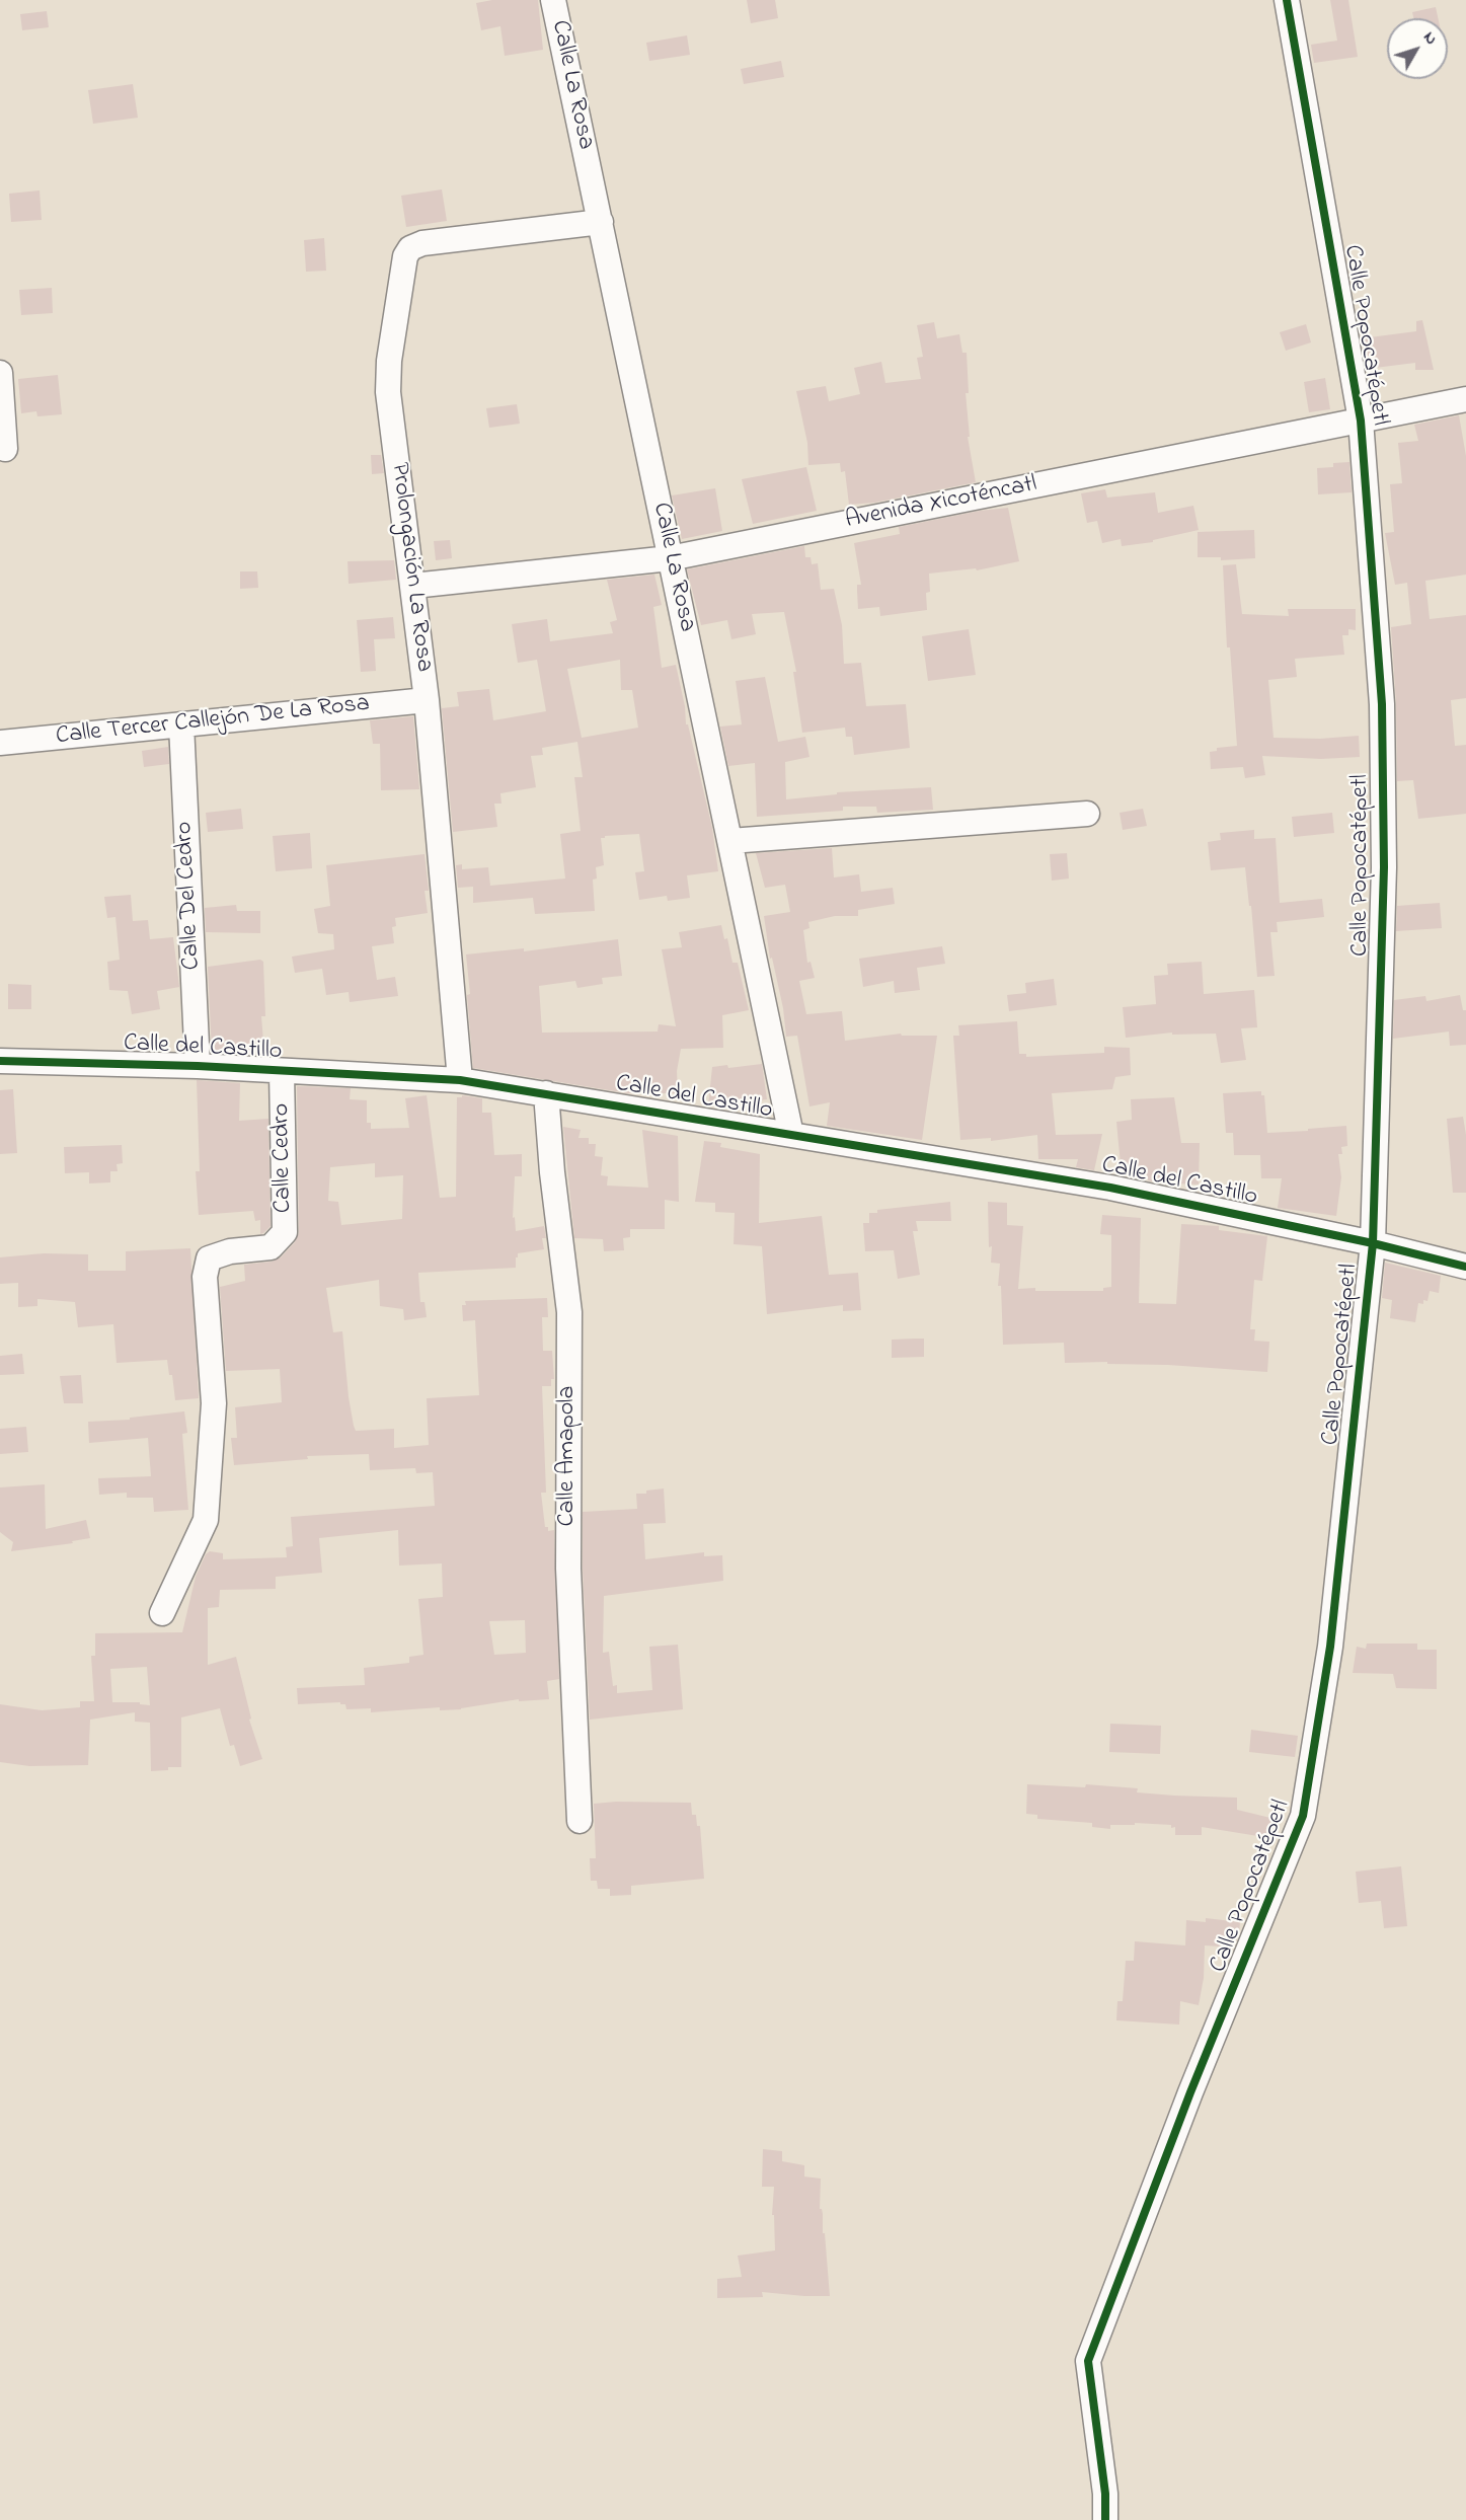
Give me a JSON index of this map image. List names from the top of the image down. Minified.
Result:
{"streets":{"street":["Calle La Rosa","Calle Popocatépetl","Avenida Xicoténcatl","Prolongación La Rosa","Calle Tercer Callejón De La Rosa","Calle Del Cedro","Calle del Castillo","Calle Cedro","Calle Amapola"]},"crossings":[["Calle La Rosa","Avenida Xicoténcatl"],["Calle La Rosa","Prolongación La Rosa"],["Calle La Rosa","Calle del Castillo"],["Calle Popocatépetl","Avenida Xicoténcatl"],["Calle Popocatépetl","Calle del Castillo"],["Avenida Xicoténcatl","Prolongación La Rosa"],["Prolongación La Rosa","Calle Tercer Callejón De La Rosa"],["Prolongación La Rosa","Calle del Castillo"],["Calle Tercer Callejón De La Rosa","Calle Del Cedro"],["Calle Del Cedro","Calle del Castillo"],["Calle del Castillo","Calle Cedro"],["Calle del Castillo","Calle Amapola"]],"north":"top right"}
